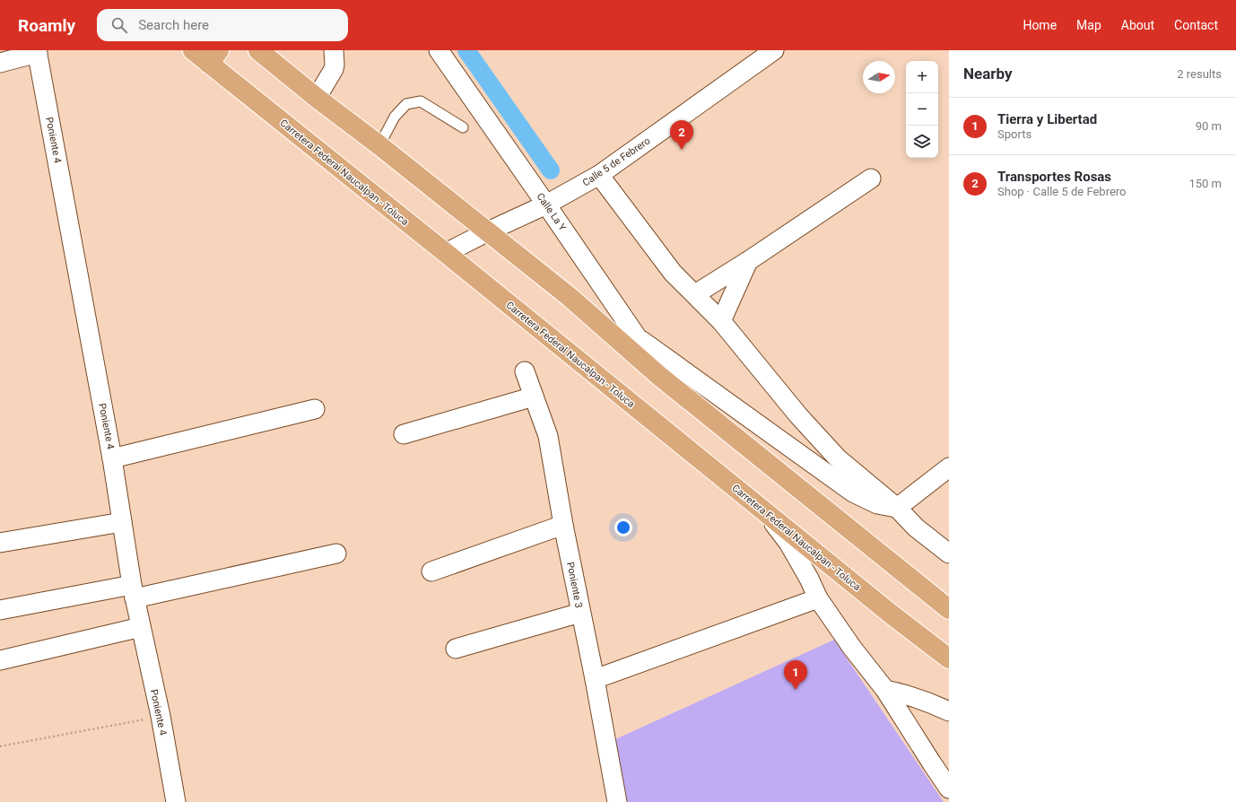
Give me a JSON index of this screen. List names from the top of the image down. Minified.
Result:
{"streets":{"main road":["Carretera Federal Naucalpan - Toluca"],"street":["Poniente 4","Calle 5 de Febrero","Calle La Y","Poniente 3"]},"crossings":[["Calle 5 de Febrero","Carretera Federal Naucalpan - Toluca"],["Calle 5 de Febrero","Calle La Y"]],"north":"right","page":{"header":"Roamly","search":"Search here","nav":["Home","Map","About","Contact"],"heading":["Nearby","2 results"],"map_buttons":["+","−"],"list":[{"mark":"1","name":"Tierra y Libertad","note":"Sports","value":"90 m"},{"mark":"2","name":"Transportes Rosas","note":"Shop · Calle 5 de Febrero","value":"150 m"}],"pins":["2","1"]}}
